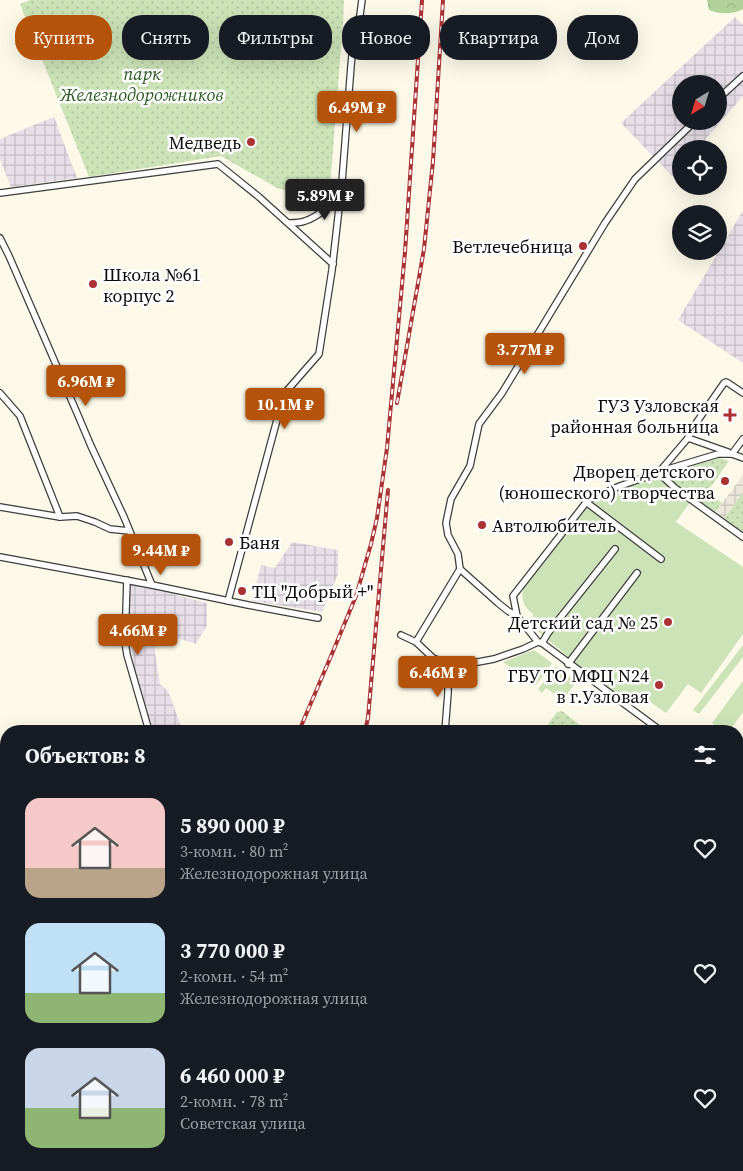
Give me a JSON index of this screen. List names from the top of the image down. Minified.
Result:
{"parks":["парк Железнодорожников"],"places":{"other":["Медведь","Ветлечебница","Школа №61 корпус 2","Дворец детского (юношеского) творчества","Автолюбитель","Баня","ТЦ \"Добрый +\"","Детский сад № 25","ГБУ ТО МФЦ N24 в г.Узловая"],"health":["ГУЗ Узловская районная больница"]},"north":"bottom left","page":{"chip":["Купить","Снять","Фильтры","Новое","Квартира","Дом"],"price":["6.49M ₽","5.89M ₽","3.77M ₽","6.96M ₽","10.1M ₽","9.44M ₽","4.66M ₽","6.46M ₽"],"heading":"Объектов: 8","list":[{"name":"5 890 000 ₽","note":"3-комн. · 80 m² · Железнодорожная улица"},{"name":"3 770 000 ₽","note":"2-комн. · 54 m² · Железнодорожная улица"},{"name":"6 460 000 ₽","note":"2-комн. · 78 m² · Советская улица"}]}}
